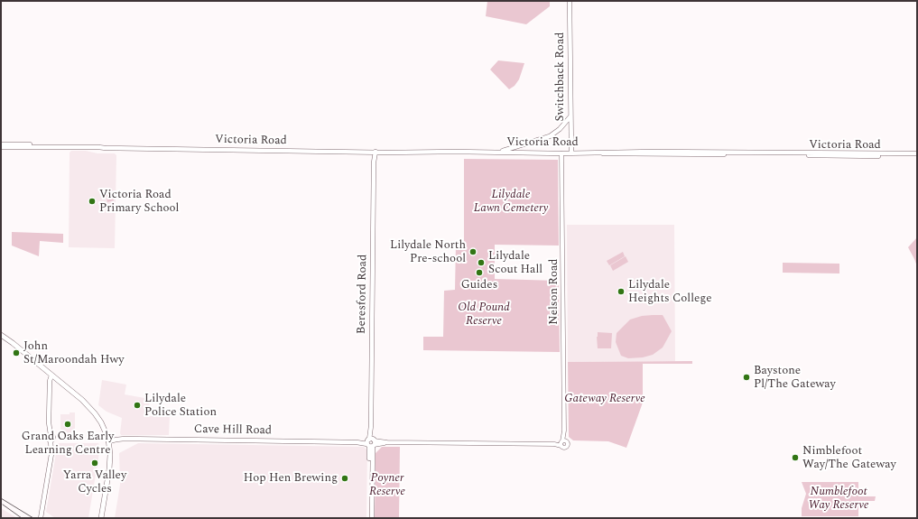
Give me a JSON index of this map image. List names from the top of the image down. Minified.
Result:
{"streets":{"main road":["Switchback Road","Victoria Road","Beresford Road","Cave Hill Road"],"street":["Nelson Road"]},"crossings":[["Switchback Road","Victoria Road"],["Victoria Road","Nelson Road"],["Victoria Road","Beresford Road"],["Nelson Road","Cave Hill Road"],["Beresford Road","Cave Hill Road"]],"parks":["Lilydale Lawn Cemetery","Old Pound Reserve","Gateway Reserve","Poyner Reserve","Numblefoot Way Reserve"],"places":["Victoria Road Primary School","Lilydale North Pre-school","Lilydale Scout Hall","Guides","Lilydale Heights College","John St/Maroondah Hwy","Baystone Pl/The Gateway","Lilydale Police Station","Grand Oaks Early Learning Centre","Nimblefoot Way/The Gateway","Yarra Valley Cycles","Hop Hen Brewing"]}
